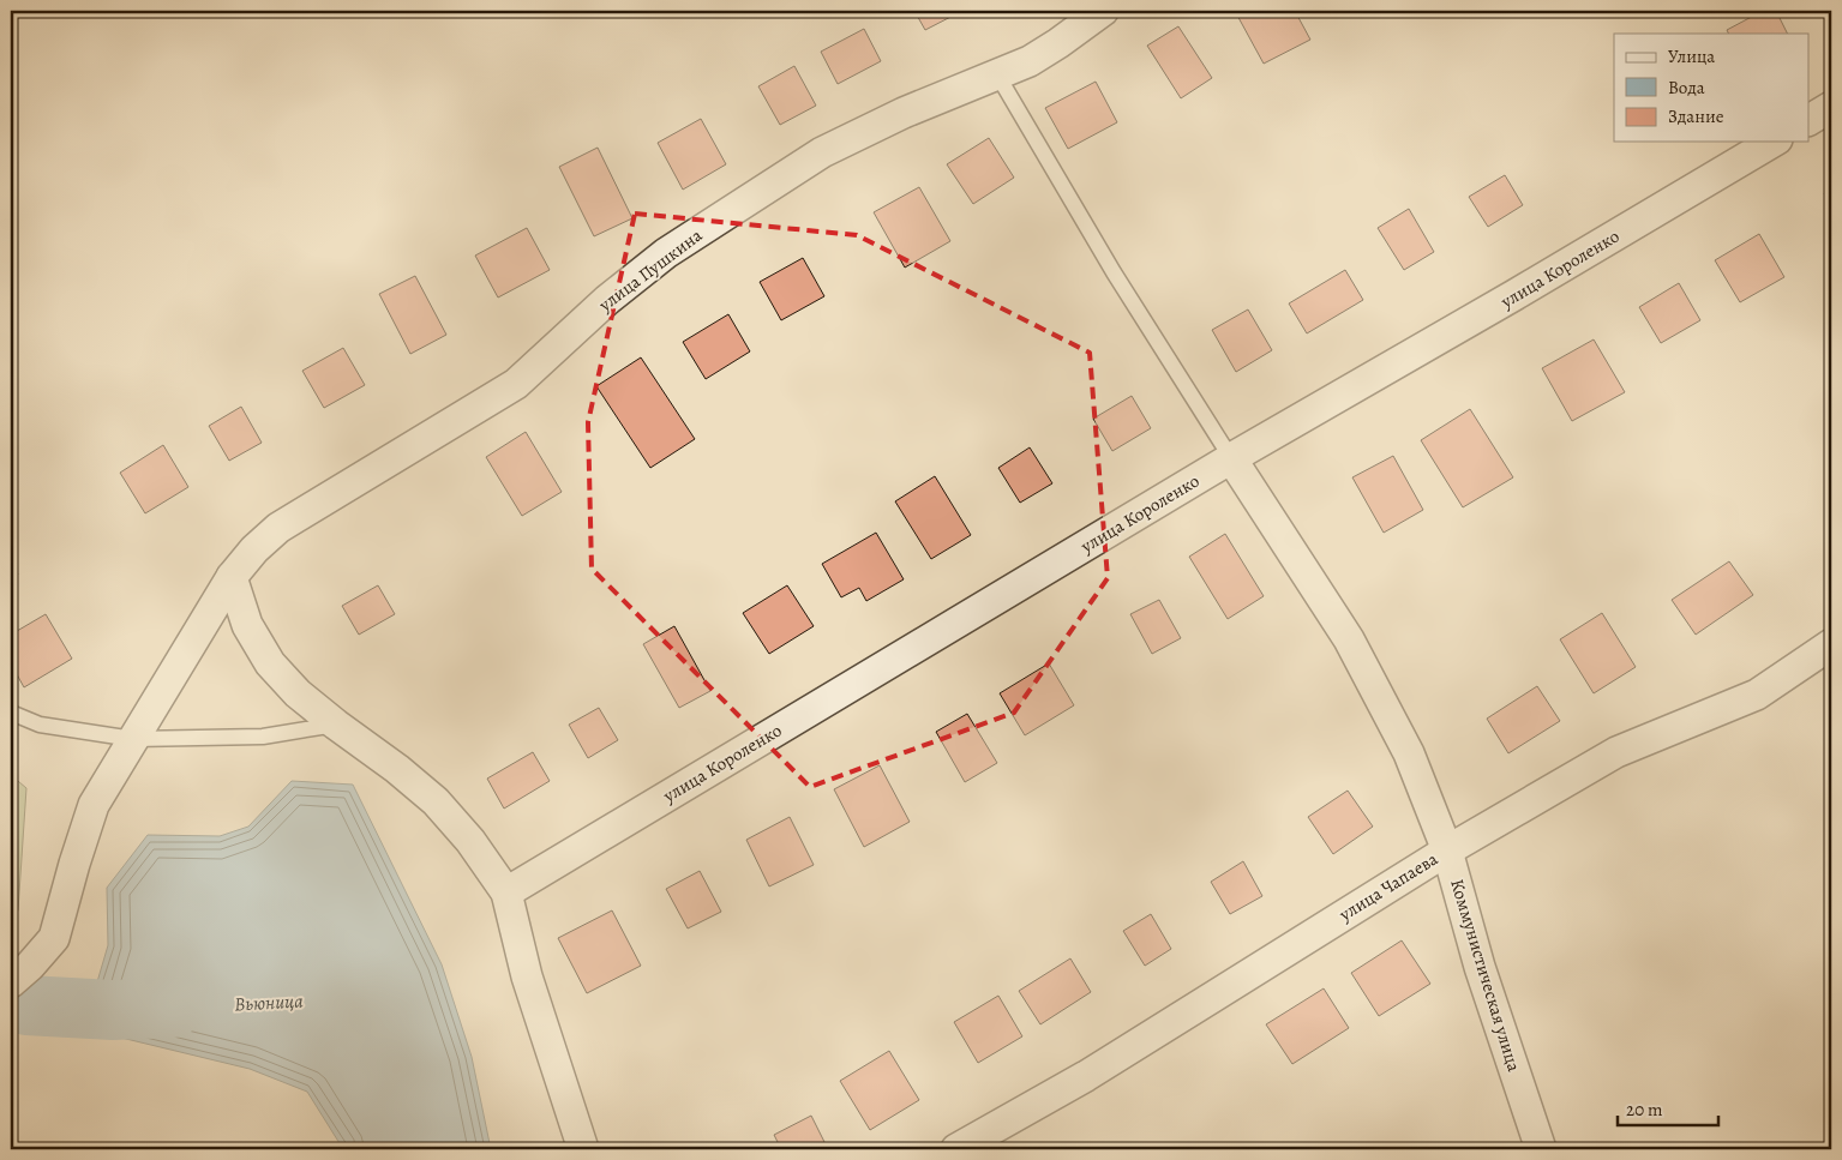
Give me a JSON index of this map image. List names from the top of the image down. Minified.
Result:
{"streets":{"street":["улица Короленко","улица Пушкина","улица Чапаева","Коммунистическая улица"]},"crossings":[["улица Короленко","Коммунистическая улица"],["улица Чапаева","Коммунистическая улица"]],"water":["Вьюница"],"legend":["Улица","Вода","Здание"],"scale_bar":"20 m"}
